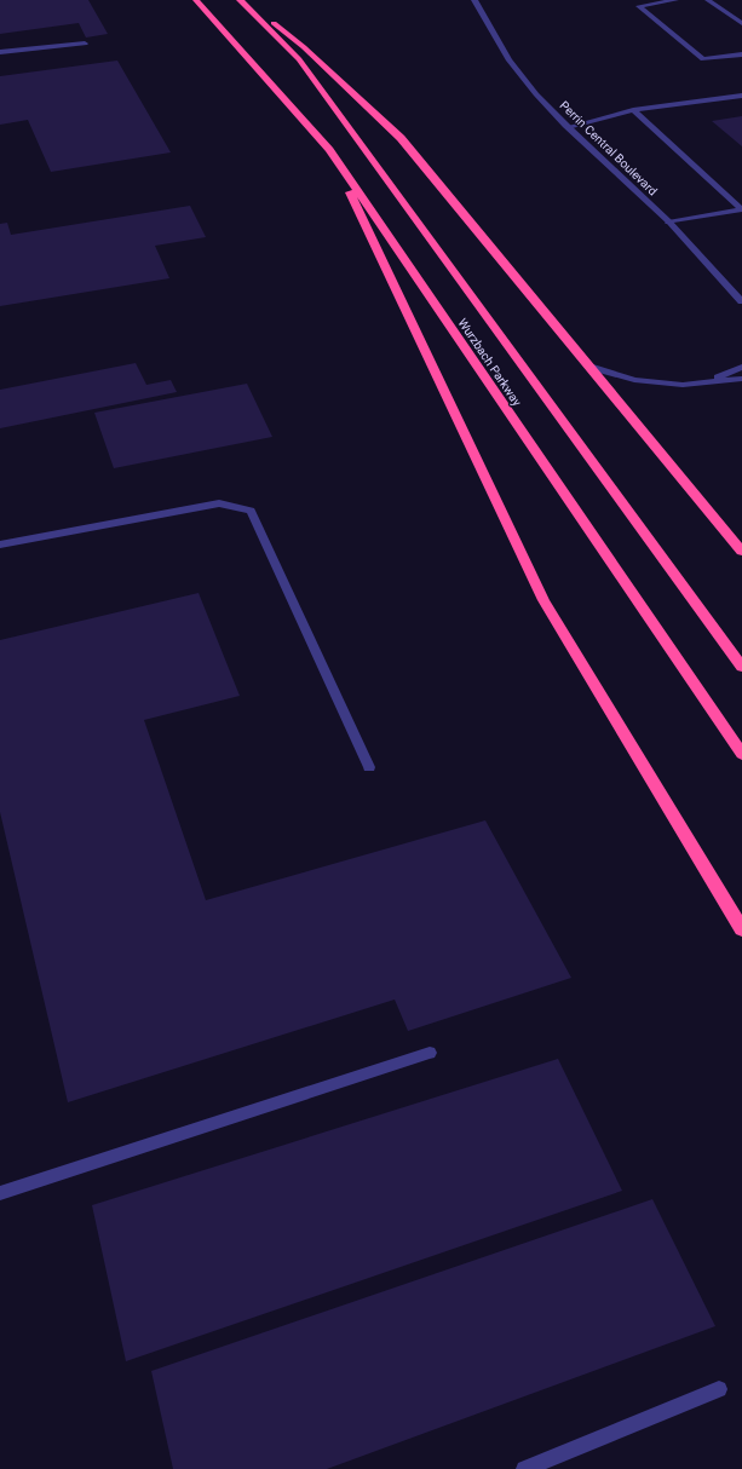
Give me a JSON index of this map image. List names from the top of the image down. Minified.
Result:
{"streets":{"highway":["Wurzbach Parkway"],"street":["Perrin Central Boulevard"]}}
